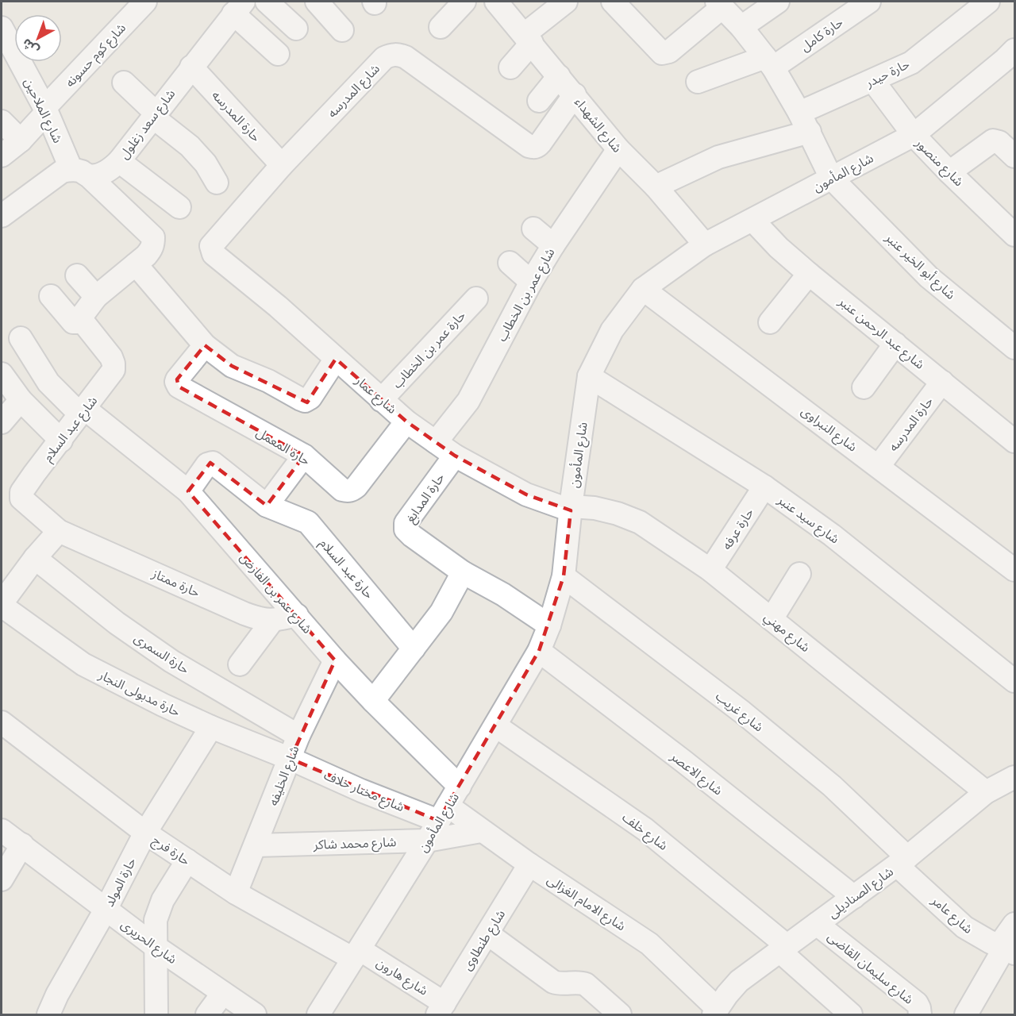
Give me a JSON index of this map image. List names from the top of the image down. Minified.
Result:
{"streets":{"street":["حارة كامل","شارع كوم حسونه","حارة حيدر","شارع المدرسه","شارع الملاحين","حارة المدرسه","شارع سعد زغلول","شارع الشهداء","شارع منصور","شارع المأمون","شارع أبو الخير عنبر","شارع عمر بن الخطاب","شارع عبد الرحمن عنبر","حارة عمر بن الخطاب","شارع عمار","شارع عبد السلام","شارع النبراوى","حارة المعمل","حارة المدابغ","شارع سيد عنبر","حارة عرفه","حارة عبد السلام","حارة ممتاز","شارع عمر بن الفارض","شارع مهني","حارة السمرى","حارة مدبولى النجار","شارع غريب","شارع الاعصر","شارع الخليفه","شارع مختار خلاف","شارع خلف","شارع محمد شاكر","حارة فرج","حارة المولد","شارع الصناديلى","شارع الامام الغزالى","شارع عامر","شارع طنطاوى","شارع الحريرى","شارع سليمان القاضى","شارع هارون"]},"crossings":[["شارع كوم حسونه","شارع الملاحين"],["حارة حيدر","شارع الشهداء"],["حارة حيدر","شارع منصور"],["شارع المدرسه","حارة المدرسه"],["شارع المدرسه","شارع الشهداء"],["شارع المدرسه","شارع عمار"],["شارع الملاحين","شارع سعد زغلول"],["حارة المدرسه","شارع سعد زغلول"],["حارة المدرسه","شارع عبد الرحمن عنبر"],["حارة المدرسه","شارع النبراوى"],["شارع الشهداء","شارع المأمون"],["شارع الشهداء","شارع عمر بن الخطاب"],["شارع منصور","شارع المأمون"],["شارع المأمون","شارع أبو الخير عنبر"],["شارع المأمون","شارع عبد الرحمن عنبر"],["شارع المأمون","شارع عمار"],["شارع المأمون","شارع النبراوى"],["شارع المأمون","حارة المدابغ"],["شارع المأمون","شارع سيد عنبر"],["شارع المأمون","شارع عمر بن الفارض"],["شارع المأمون","شارع مهني"],["شارع المأمون","شارع غريب"],["شارع المأمون","شارع الاعصر"],["شارع المأمون","شارع مختار خلاف"],["شارع المأمون","شارع خلف"],["شارع المأمون","شارع محمد شاكر"],["شارع المأمون","حارة فرج"],["شارع المأمون","شارع الامام الغزالى"],["شارع المأمون","شارع هارون"],["شارع عمر بن الخطاب","شارع عمار"],["حارة عمر بن الخطاب","شارع عمار"],["شارع عمار","حارة المعمل"],["شارع عمار","حارة المدابغ"],["شارع عمار","شارع مهني"],["شارع عبد السلام","حارة ممتاز"],["شارع عبد السلام","شارع عمر بن الفارض"],["شارع سيد عنبر","حارة عرفه"],["حارة عرفه","شارع مهني"],["حارة ممتاز","شارع عمر بن الفارض"],["شارع عمر بن الفارض","شارع الخليفه"],["شارع مهني","شارع الصناديلى"],["حارة السمرى","شارع الخليفه"],["حارة مدبولى النجار","شارع الخليفه"],["حارة مدبولى النجار","شارع مختار خلاف"],["حارة مدبولى النجار","حارة المولد"],["شارع غريب","شارع الصناديلى"],["شارع غريب","شارع عامر"],["شارع الاعصر","شارع الصناديلى"],["شارع الخليفه","شارع مختار خلاف"],["شارع الخليفه","شارع محمد شاكر"],["شارع الخليفه","حارة فرج"],["شارع مختار خلاف","شارع الامام الغزالى"],["شارع خلف","شارع الصناديلى"],["شارع محمد شاكر","شارع الامام الغزالى"],["حارة فرج","حارة المولد"],["حارة فرج","شارع هارون"],["حارة المولد","شارع الحريرى"],["شارع الصناديلى","شارع الامام الغزالى"],["شارع الصناديلى","شارع عامر"],["شارع الصناديلى","شارع سليمان القاضى"],["شارع الامام الغزالى","شارع طنطاوى"],["شارع طنطاوى","شارع هارون"]],"north":"bottom left"}
